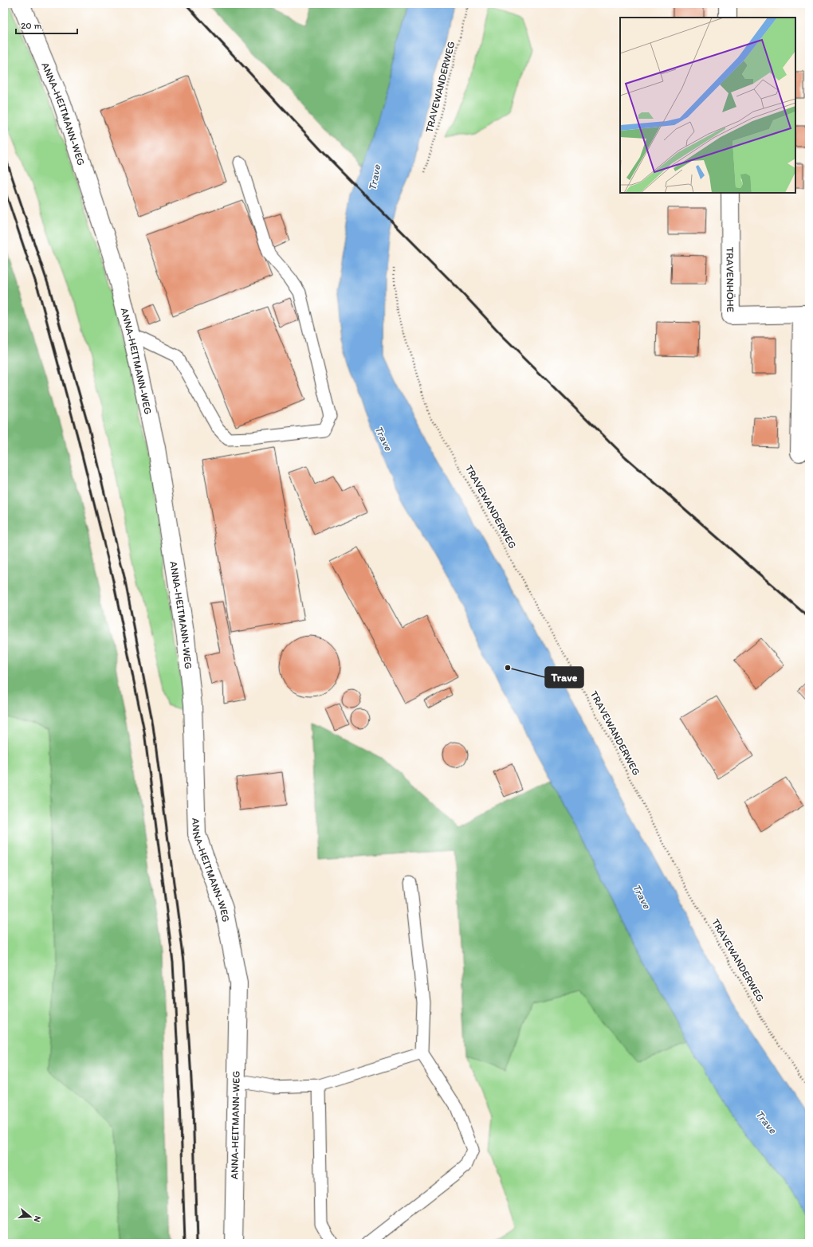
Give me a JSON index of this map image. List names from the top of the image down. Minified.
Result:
{"streets":{"street":["ANNA-HEITMANN-WEG","TRAVENHÖHE"],"path":["TRAVEWANDERWEG"]},"water":["Trave"],"places":["Trave"],"scale_bar":"20 m","north":"right"}
